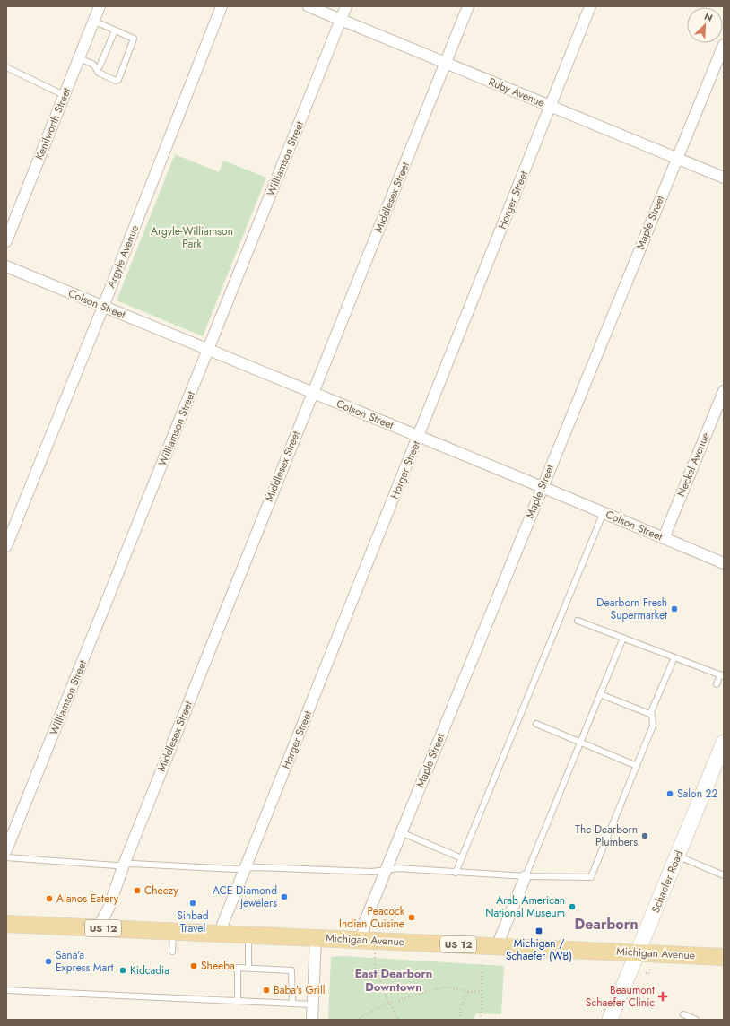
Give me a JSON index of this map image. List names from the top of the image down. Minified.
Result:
{"streets":{"main road":["Schaefer Road","US 12","Michigan Avenue"],"street":["Ruby Avenue","Kenilworth Street","Williamson Street","Middlesex Street","Horger Street","Maple Street","Argyle Avenue","Colson Street","Neckel Avenue"]},"crossings":[["Ruby Avenue","Williamson Street"],["Ruby Avenue","Middlesex Street"],["Ruby Avenue","Horger Street"],["Ruby Avenue","Maple Street"],["Williamson Street","Colson Street"],["Middlesex Street","Colson Street"],["Middlesex Street","Michigan Avenue"],["Horger Street","Colson Street"],["Horger Street","Michigan Avenue"],["Maple Street","Colson Street"],["Maple Street","Michigan Avenue"],["Argyle Avenue","Colson Street"],["Colson Street","Neckel Avenue"],["Schaefer Road","Michigan Avenue"]],"districts":["Dearborn","East Dearborn Downtown"],"parks":["Argyle-Williamson Park"],"places":{"other":["Dearborn Fresh Supermarket","Salon 22","The Dearborn Plumbers","Cheezy","ACE Diamond Jewelers","Alanos Eatery","Sinbad Travel","Arab American National Museum","Peacock Indian Cuisine","Sana'a Express Mart","Sheeba","Kidcadia","Baba's Grill"],"transit":["Michigan / Schaefer (WB)"],"health":["Beaumont Schaefer Clinic"]},"north":"top right"}
